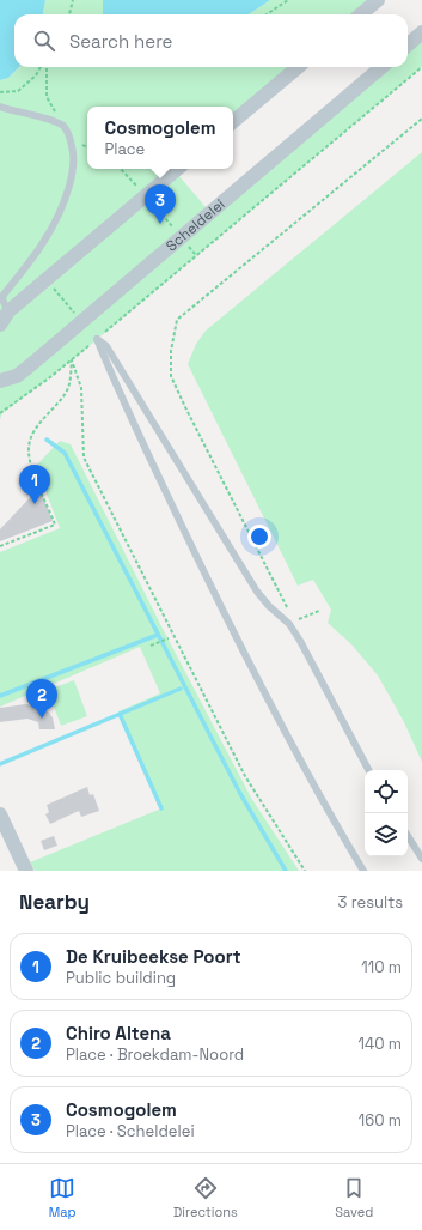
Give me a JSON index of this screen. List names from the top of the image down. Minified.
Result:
{"streets":{"street":["Scheldelei"]},"page":{"search":"Search here","popup":["Cosmogolem","Place"],"pins":["3","1","2"],"heading":["Nearby","3 results"],"list":[{"mark":"1","name":"De Kruibeekse Poort","note":"Public building","value":"110 m"},{"mark":"2","name":"Chiro Altena","note":"Place · Broekdam-Noord","value":"140 m"},{"mark":"3","name":"Cosmogolem","note":"Place · Scheldelei","value":"160 m"}],"nav":["Map","Directions","Saved"]}}
